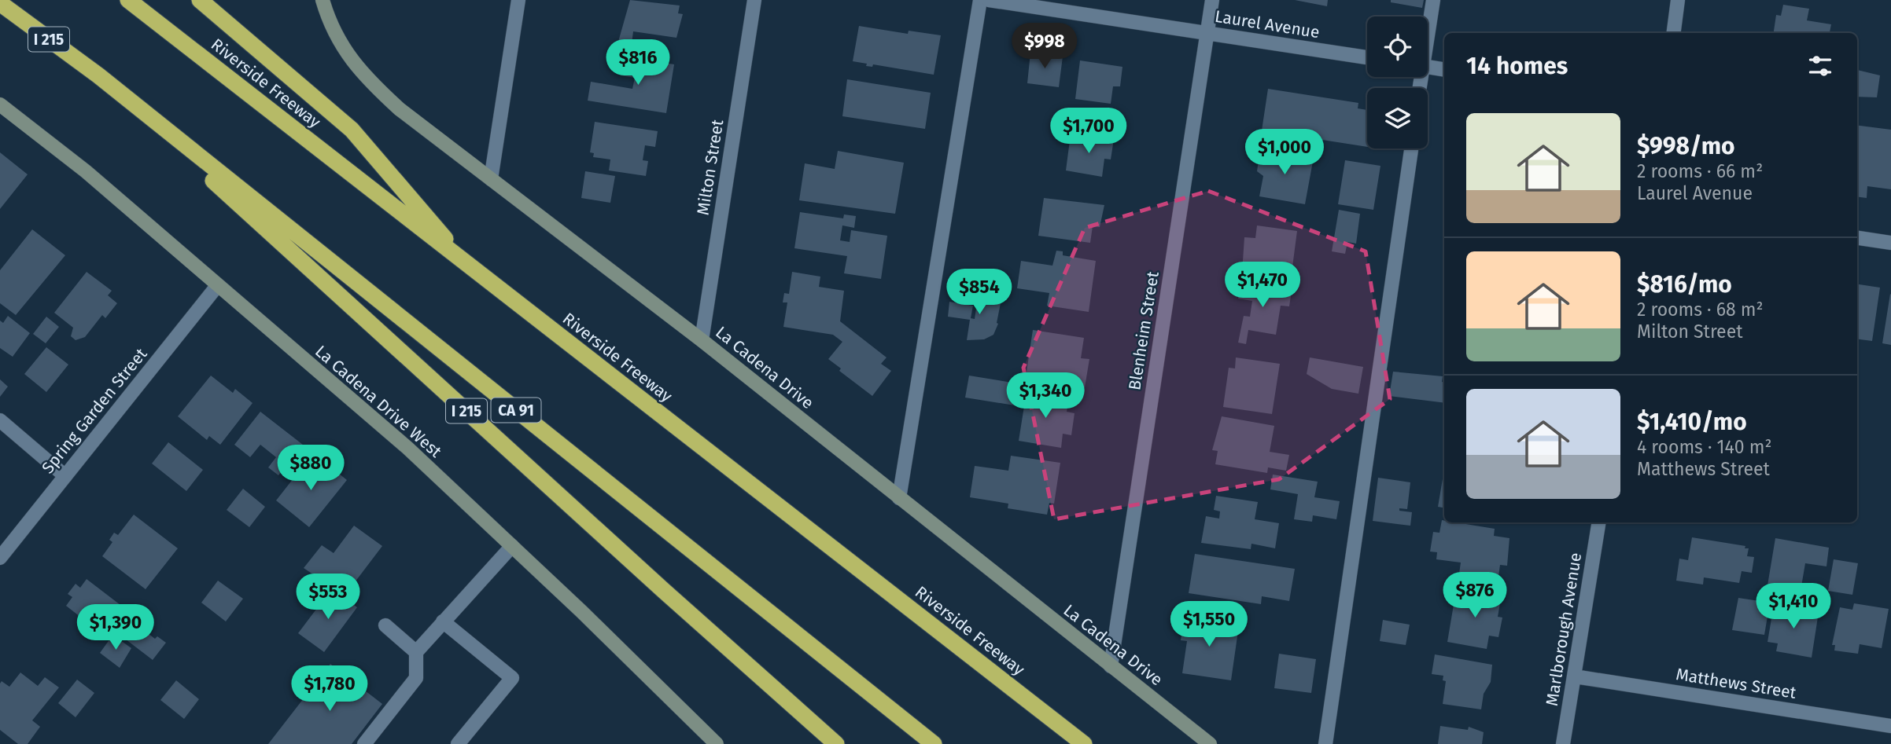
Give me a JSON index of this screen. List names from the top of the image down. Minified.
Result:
{"streets":{"highway":["I 215","Riverside Freeway","CA 91"],"street":["Laurel Avenue","Milton Street","Blenheim Street","La Cadena Drive","La Cadena Drive West","Spring Garden Street","Marlborough Avenue","Matthews Street"]},"crossings":[["Laurel Avenue","Blenheim Street"],["I 215","CA 91"],["Milton Street","La Cadena Drive"],["Blenheim Street","La Cadena Drive"],["La Cadena Drive West","Spring Garden Street"],["Marlborough Avenue","Matthews Street"]],"page":{"price":["$998","$816","$1,700","$1,000","$1,470","$854","$1,340","$880","$876","$553","$1,410","$1,550","$1,390","$1,780"],"heading":"14 homes","list":[{"name":"$998/mo","note":"2 rooms · 66 m² · Laurel Avenue"},{"name":"$816/mo","note":"2 rooms · 68 m² · Milton Street"},{"name":"$1,410/mo","note":"4 rooms · 140 m² · Matthews Street"}]}}
